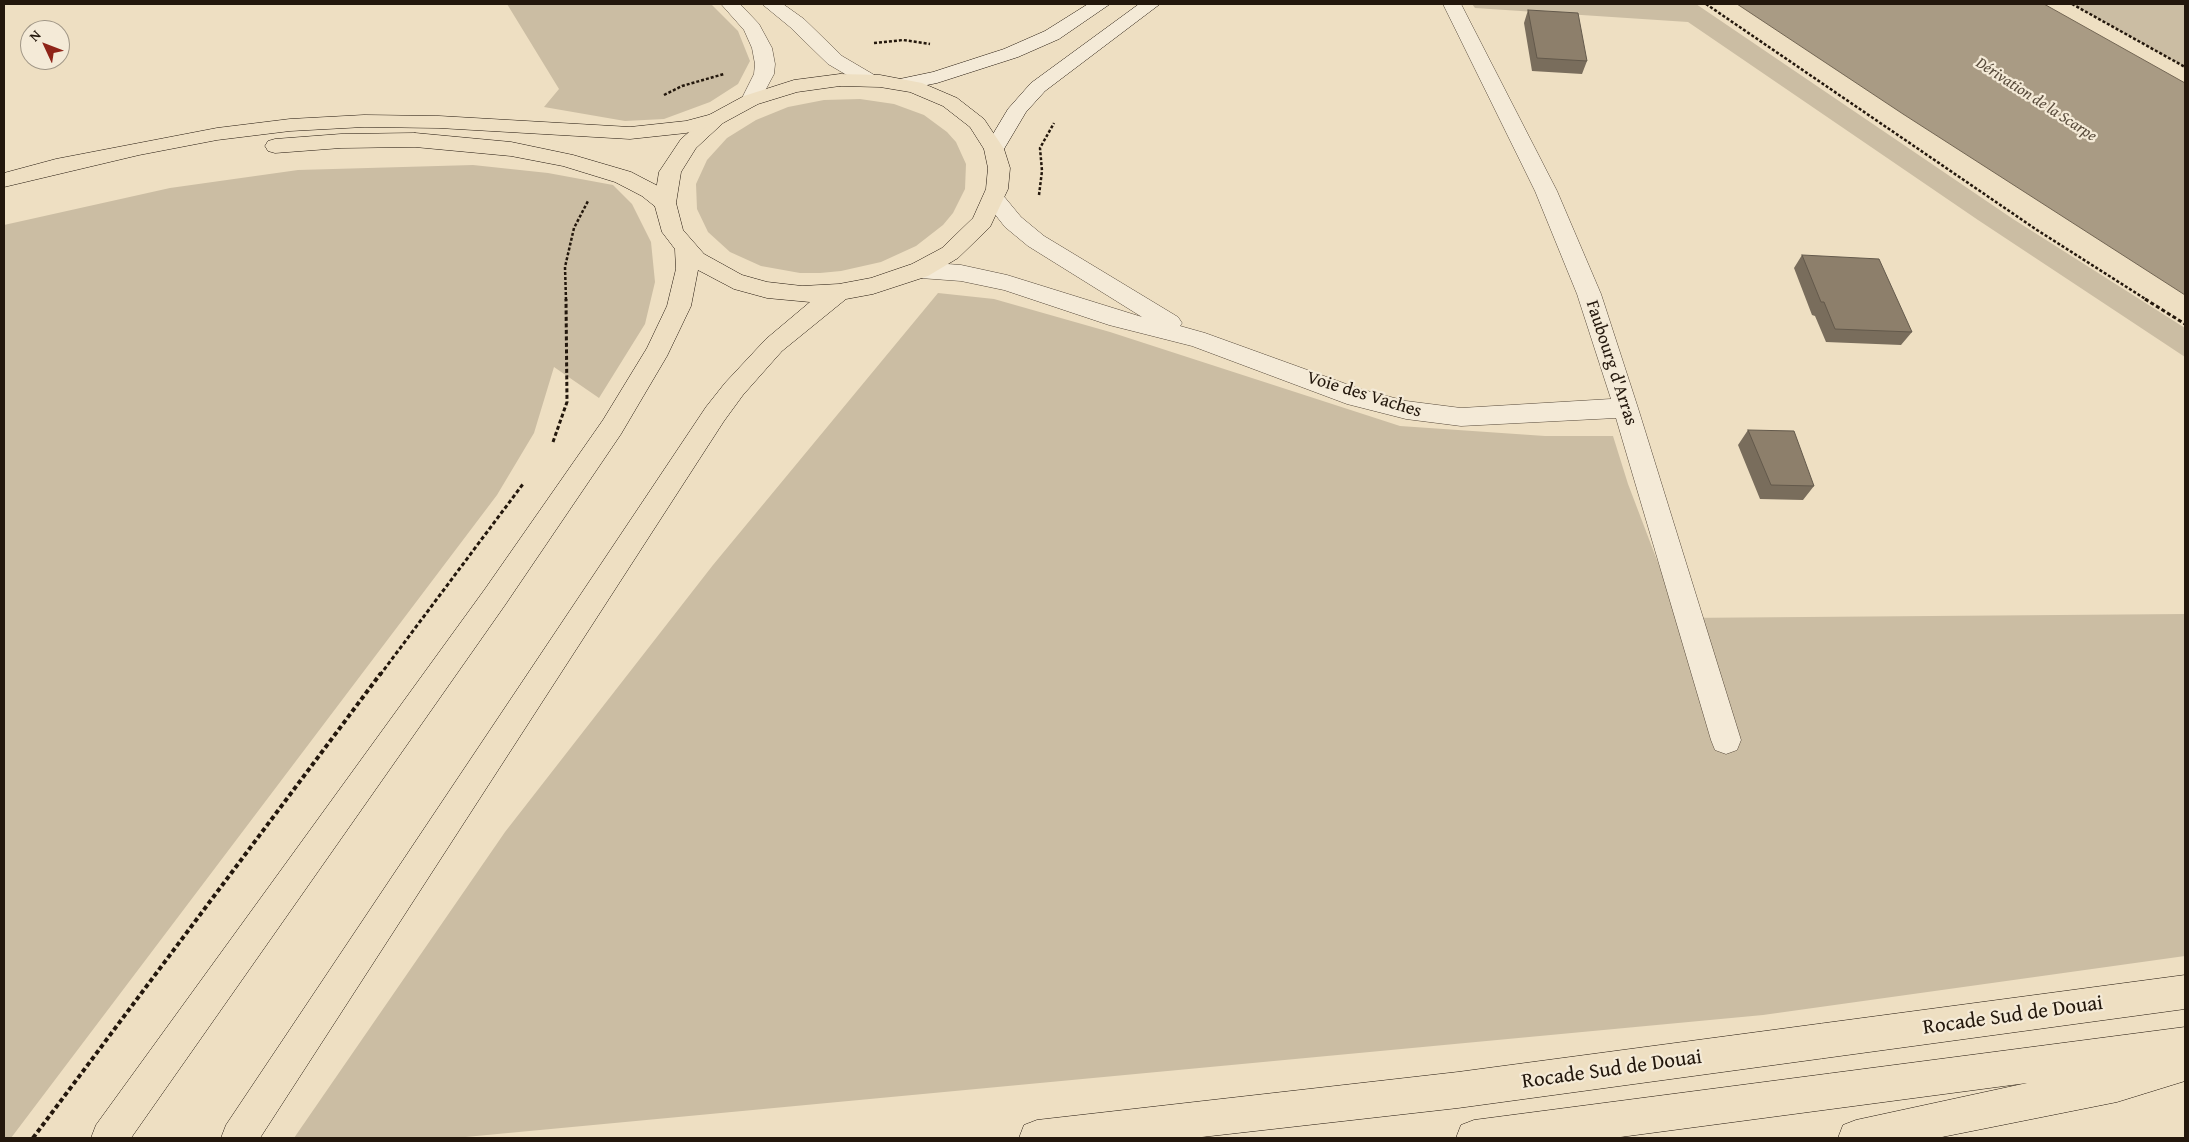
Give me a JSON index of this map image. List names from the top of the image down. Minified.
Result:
{"streets":{"main road":["Rocade Sud de Douai"],"street":["Faubourg d'Arras","Voie des Vaches"]},"crossings":[["Faubourg d'Arras","Voie des Vaches"]],"water":["Dérivation de la Scarpe"],"north":"top left"}
